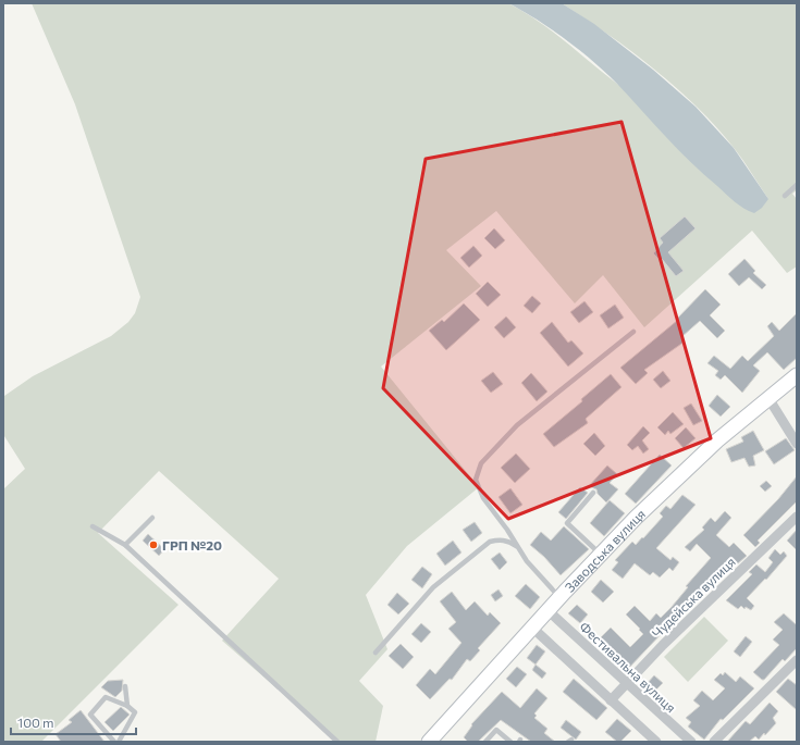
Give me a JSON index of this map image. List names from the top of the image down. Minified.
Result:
{"streets":{"main road":["Заводська вулиця"],"street":["Чудейська вулиця","Фестивальна вулиця"]},"crossings":[["Заводська вулиця","Фестивальна вулиця"],["Чудейська вулиця","Фестивальна вулиця"]],"places":["ГРП №20"],"scale_bar":"100 m"}
